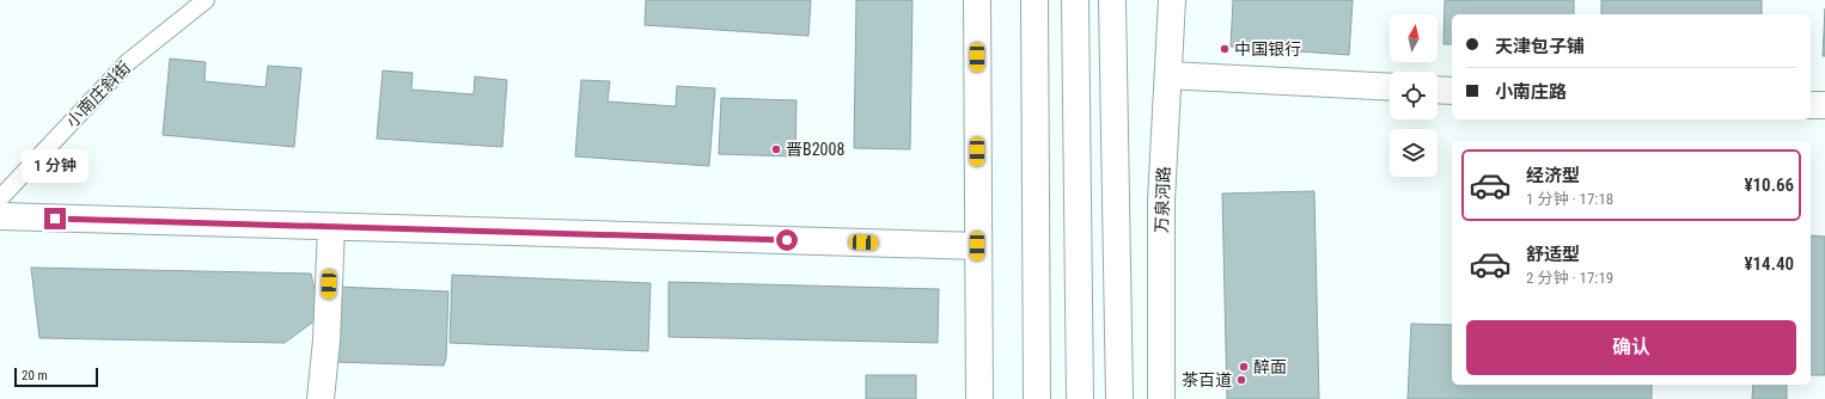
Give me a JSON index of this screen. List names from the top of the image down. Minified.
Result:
{"streets":{"main road":["万泉河路"],"lane":["小南庄斜街"]},"places":["中国银行","晋B2008","醉面","茶百道"],"scale_bar":"20 m","north":"top","page":{"banner":["天津包子铺","小南庄路"],"bubble":"1 分钟","list":[{"name":"经济型","note":"1 分钟 · 17:18","value":"¥10.66"},{"name":"舒适型","note":"2 分钟 · 17:19","value":"¥14.40"}],"buttons":"确认","scale":"20 m"}}
